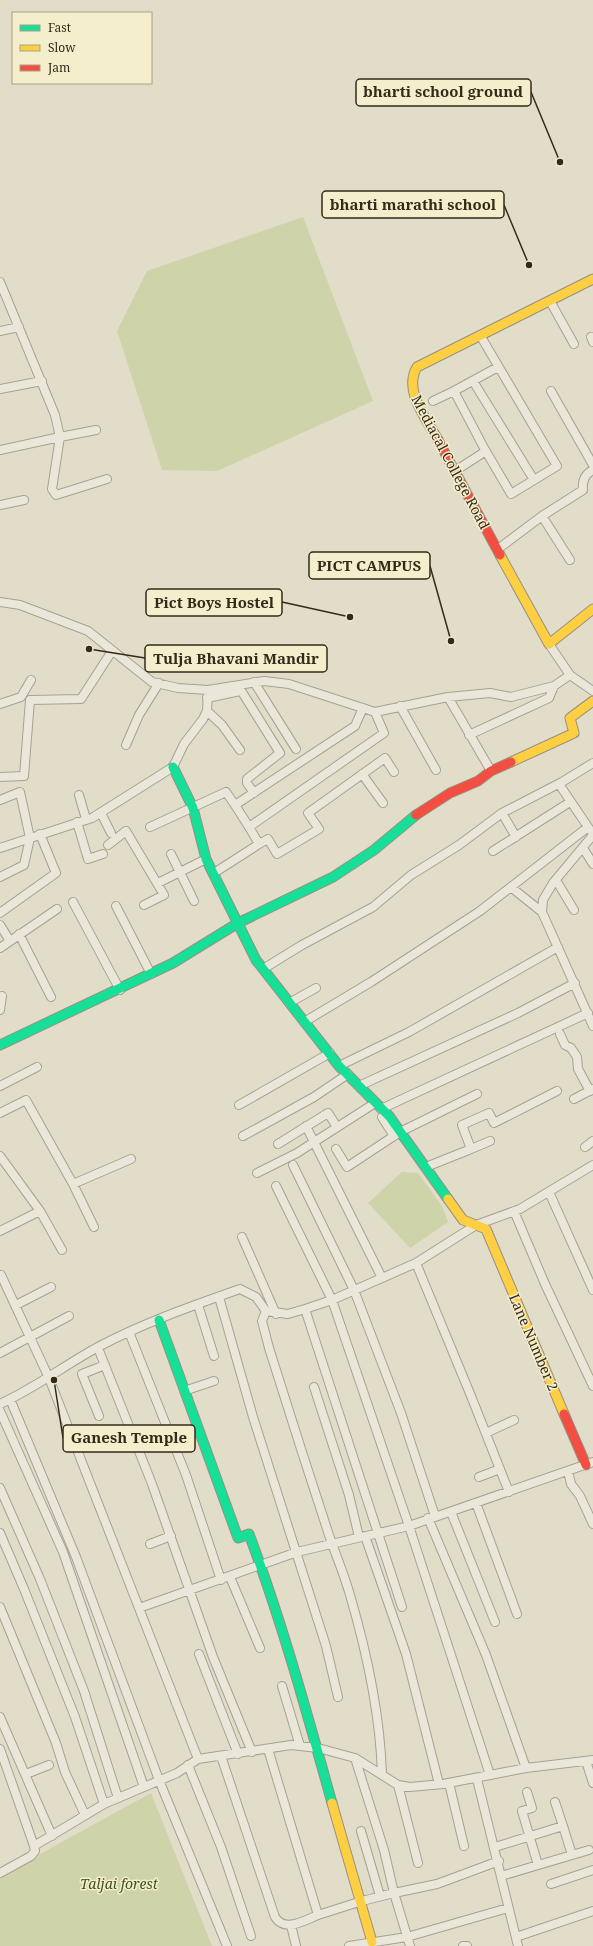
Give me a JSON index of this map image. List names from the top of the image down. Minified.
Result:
{"streets":{"street":["Mediacal College Road","Lane Number 2"]},"parks":["Taljai forest"],"places":["bharti school ground","bharti marathi school","Pict Boys Hostel","PICT CAMPUS","Tulja Bhavani Mandir","Ganesh Temple"],"legend":["Fast","Slow","Jam"]}
